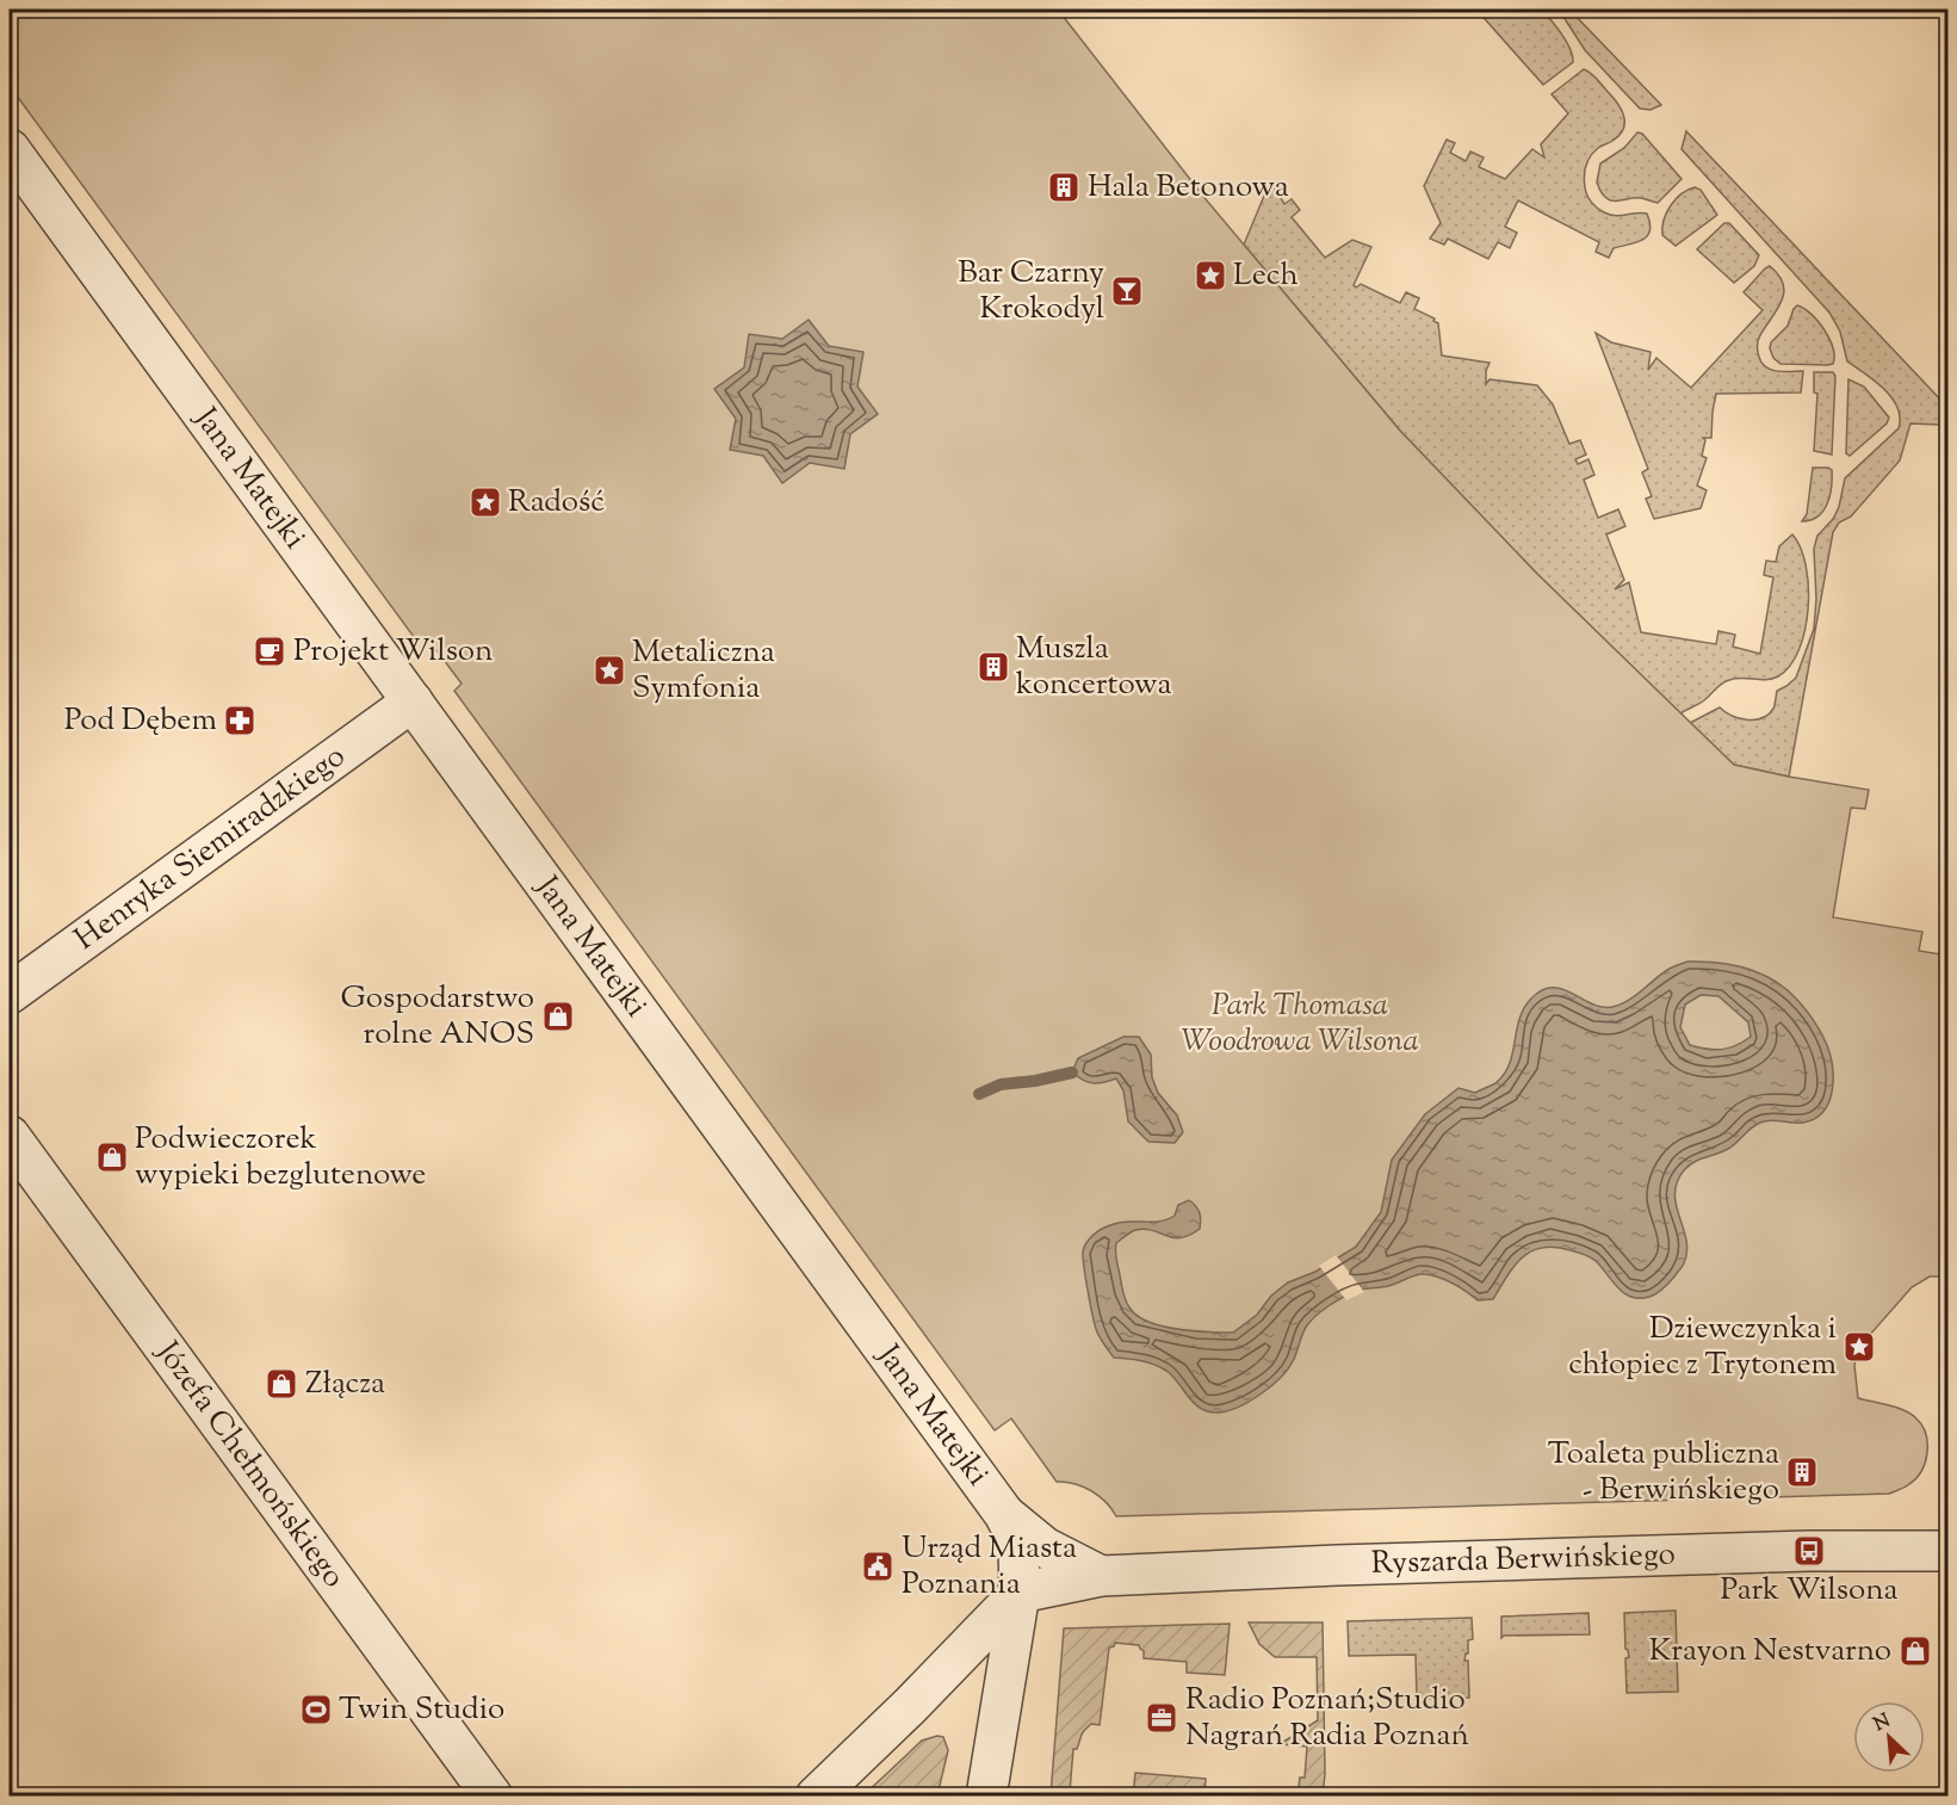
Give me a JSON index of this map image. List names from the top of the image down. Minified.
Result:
{"streets":{"street":["Jana Matejki","Henryka Siemiradzkiego","Józefa Chełmońskiego","Ryszarda Berwińskiego"]},"crossings":[["Jana Matejki","Henryka Siemiradzkiego"],["Jana Matejki","Ryszarda Berwińskiego"]],"parks":["Park Thomasa Woodrowa Wilsona"],"places":{"building":["Hala Betonowa","Muszla koncertowa","Toaleta publiczna - Berwińskiego"],"place":["Lech","Radość","Metaliczna Symfonia","Dziewczynka i chłopiec z Trytonem"],"bar":["Bar Czarny Krokodyl"],"cafe":["Projekt Wilson"],"pharmacy":["Pod Dębem"],"shop":["Gospodarstwo rolne ANOS","Podwieczorek wypieki bezglutenowe","Złącza","Krayon Nestvarno"],"bus stop":["Park Wilsona"],"public building":["Urząd Miasta Poznania"],"sports":["Twin Studio"],"office":["Radio Poznań;Studio Nagrań Radia Poznań"]},"north":"top left"}
